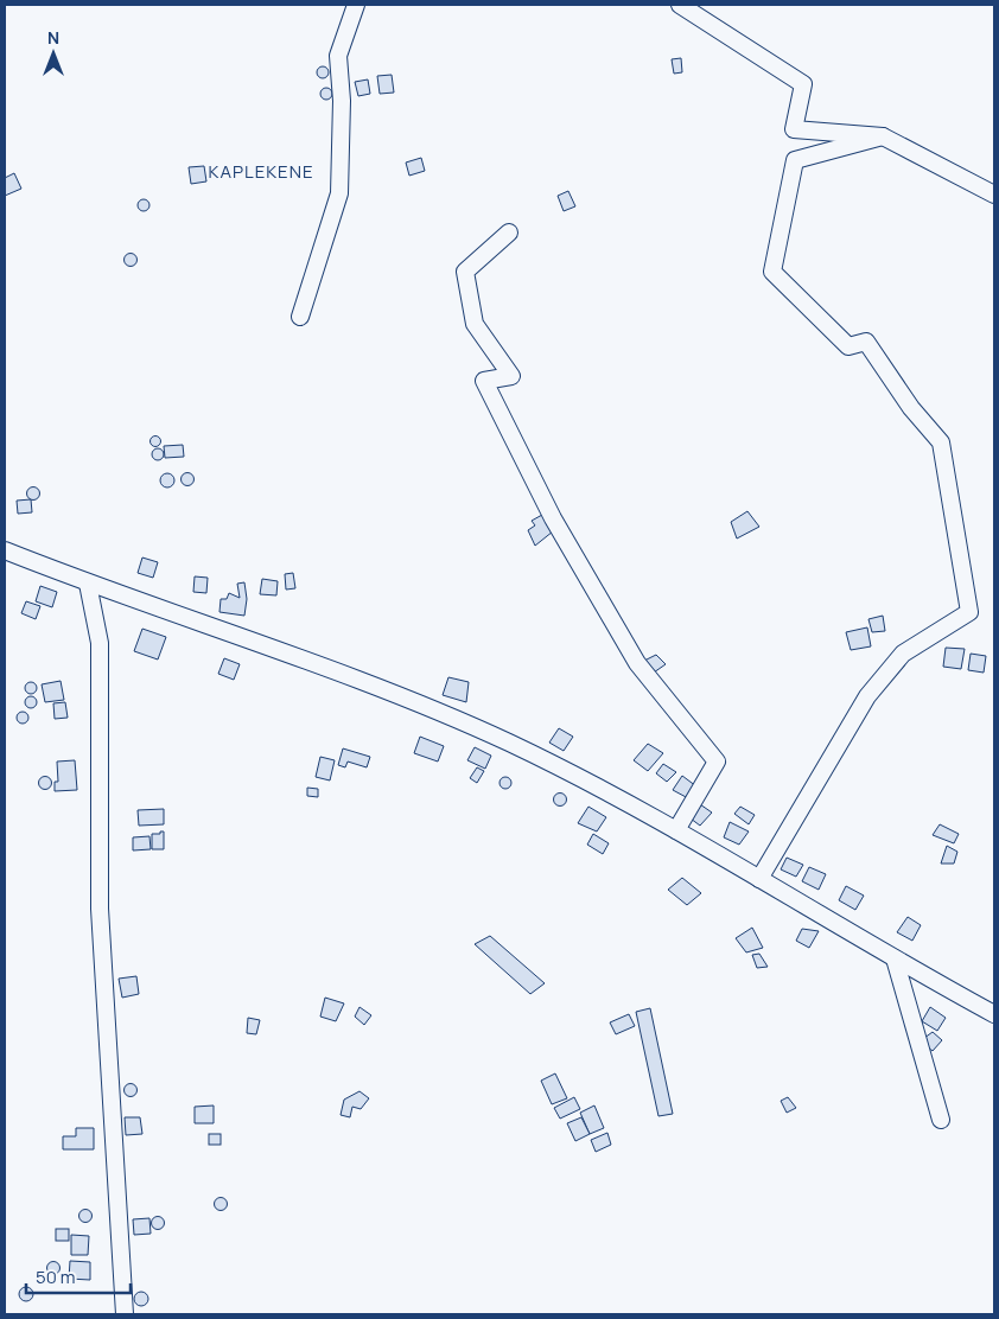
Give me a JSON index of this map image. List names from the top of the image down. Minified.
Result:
{"districts":["KAPLEKENE"],"scale_bar":"50 m","north":"top"}
